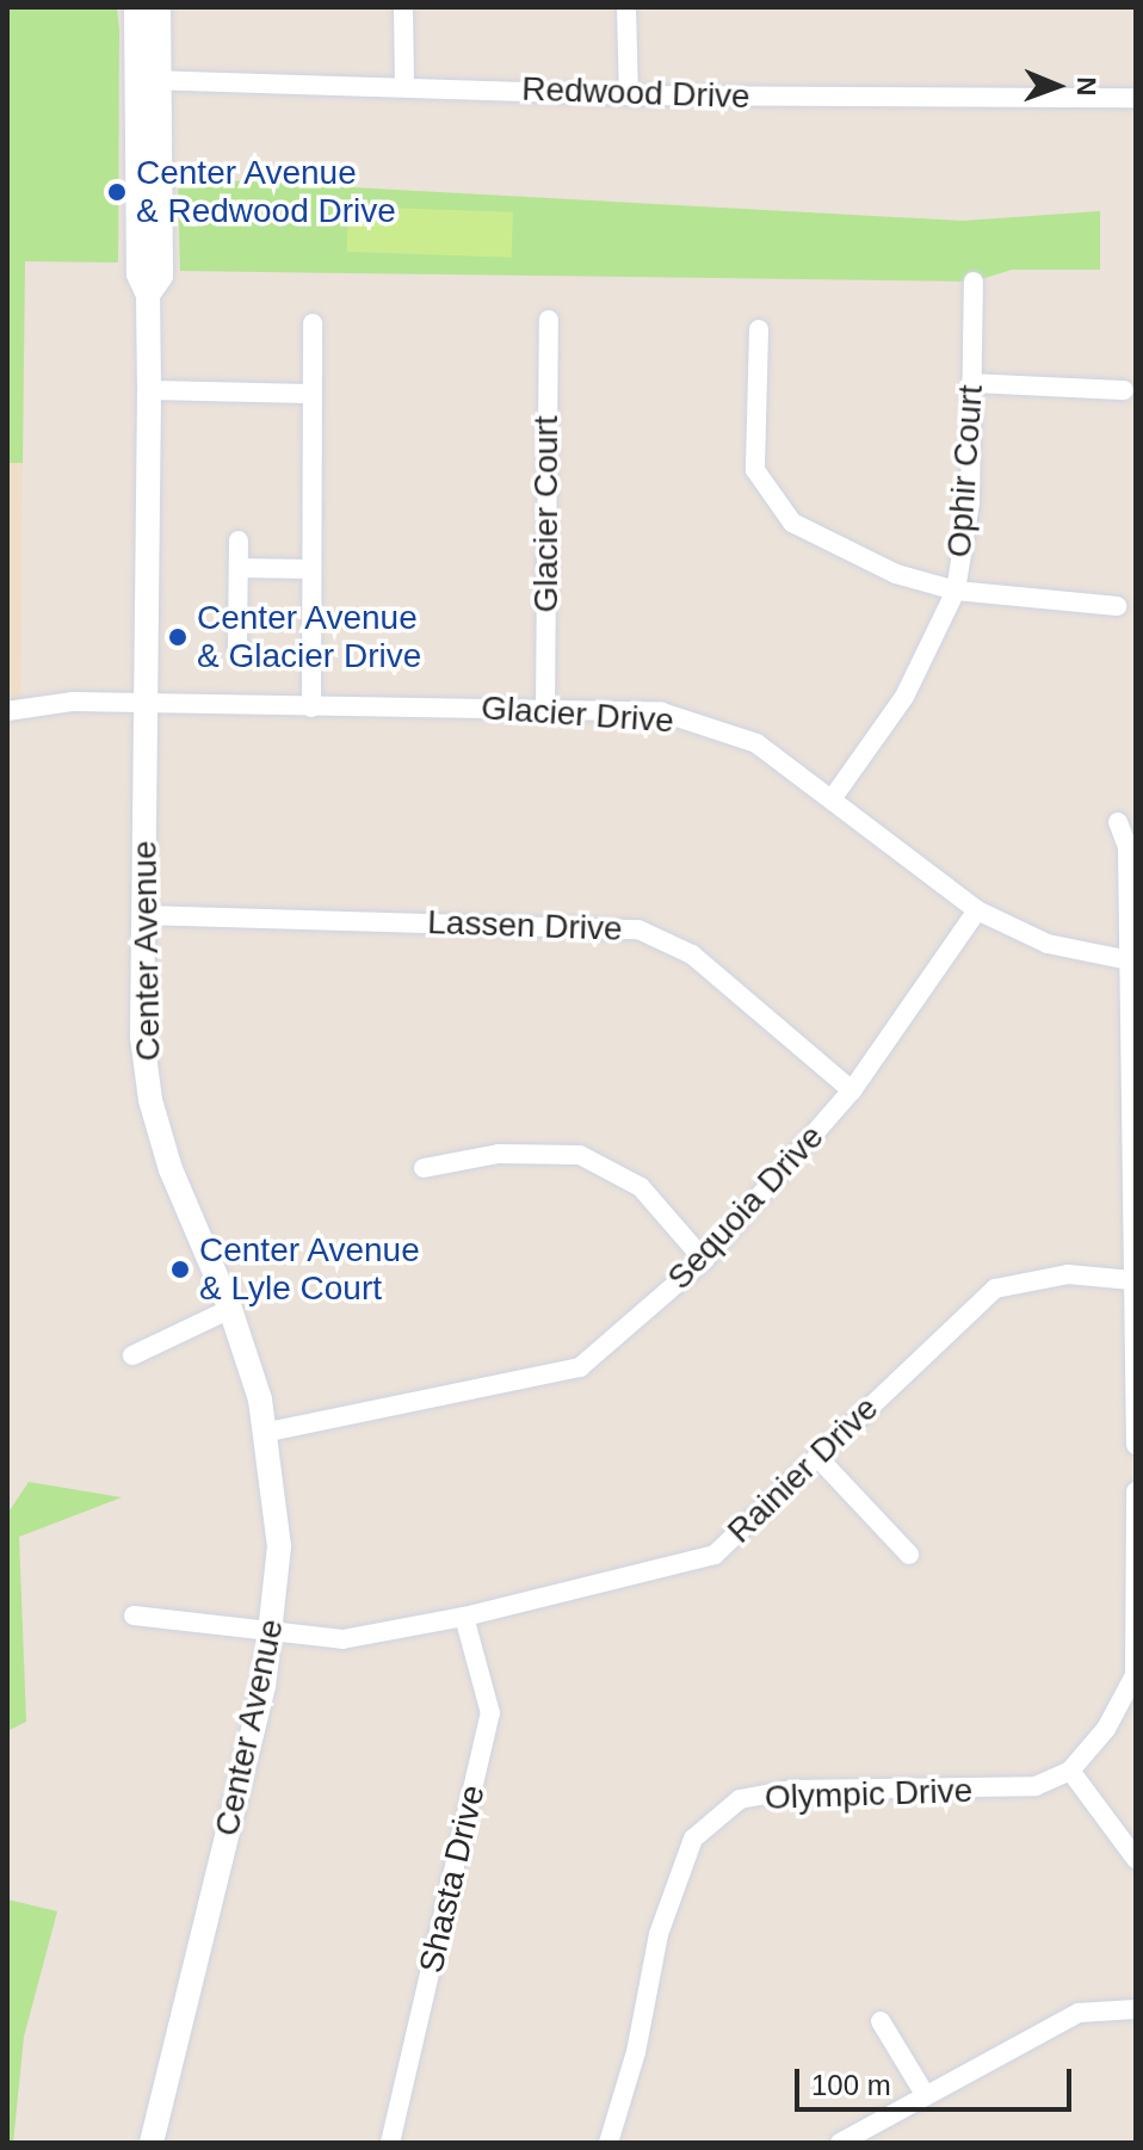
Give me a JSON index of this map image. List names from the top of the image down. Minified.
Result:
{"streets":{"street":["Redwood Drive","Ophir Court","Glacier Court","Glacier Drive","Lassen Drive","Center Avenue","Sequoia Drive","Rainier Drive","Olympic Drive","Shasta Drive"]},"crossings":[["Redwood Drive","Center Avenue"],["Ophir Court","Glacier Drive"],["Glacier Court","Glacier Drive"],["Glacier Drive","Center Avenue"],["Glacier Drive","Sequoia Drive"],["Lassen Drive","Center Avenue"],["Lassen Drive","Sequoia Drive"],["Center Avenue","Sequoia Drive"],["Center Avenue","Rainier Drive"],["Rainier Drive","Shasta Drive"]],"places":["Center Avenue & Redwood Drive","Center Avenue & Glacier Drive","Center Avenue & Lyle Court"],"scale_bar":"100 m","north":"right"}
